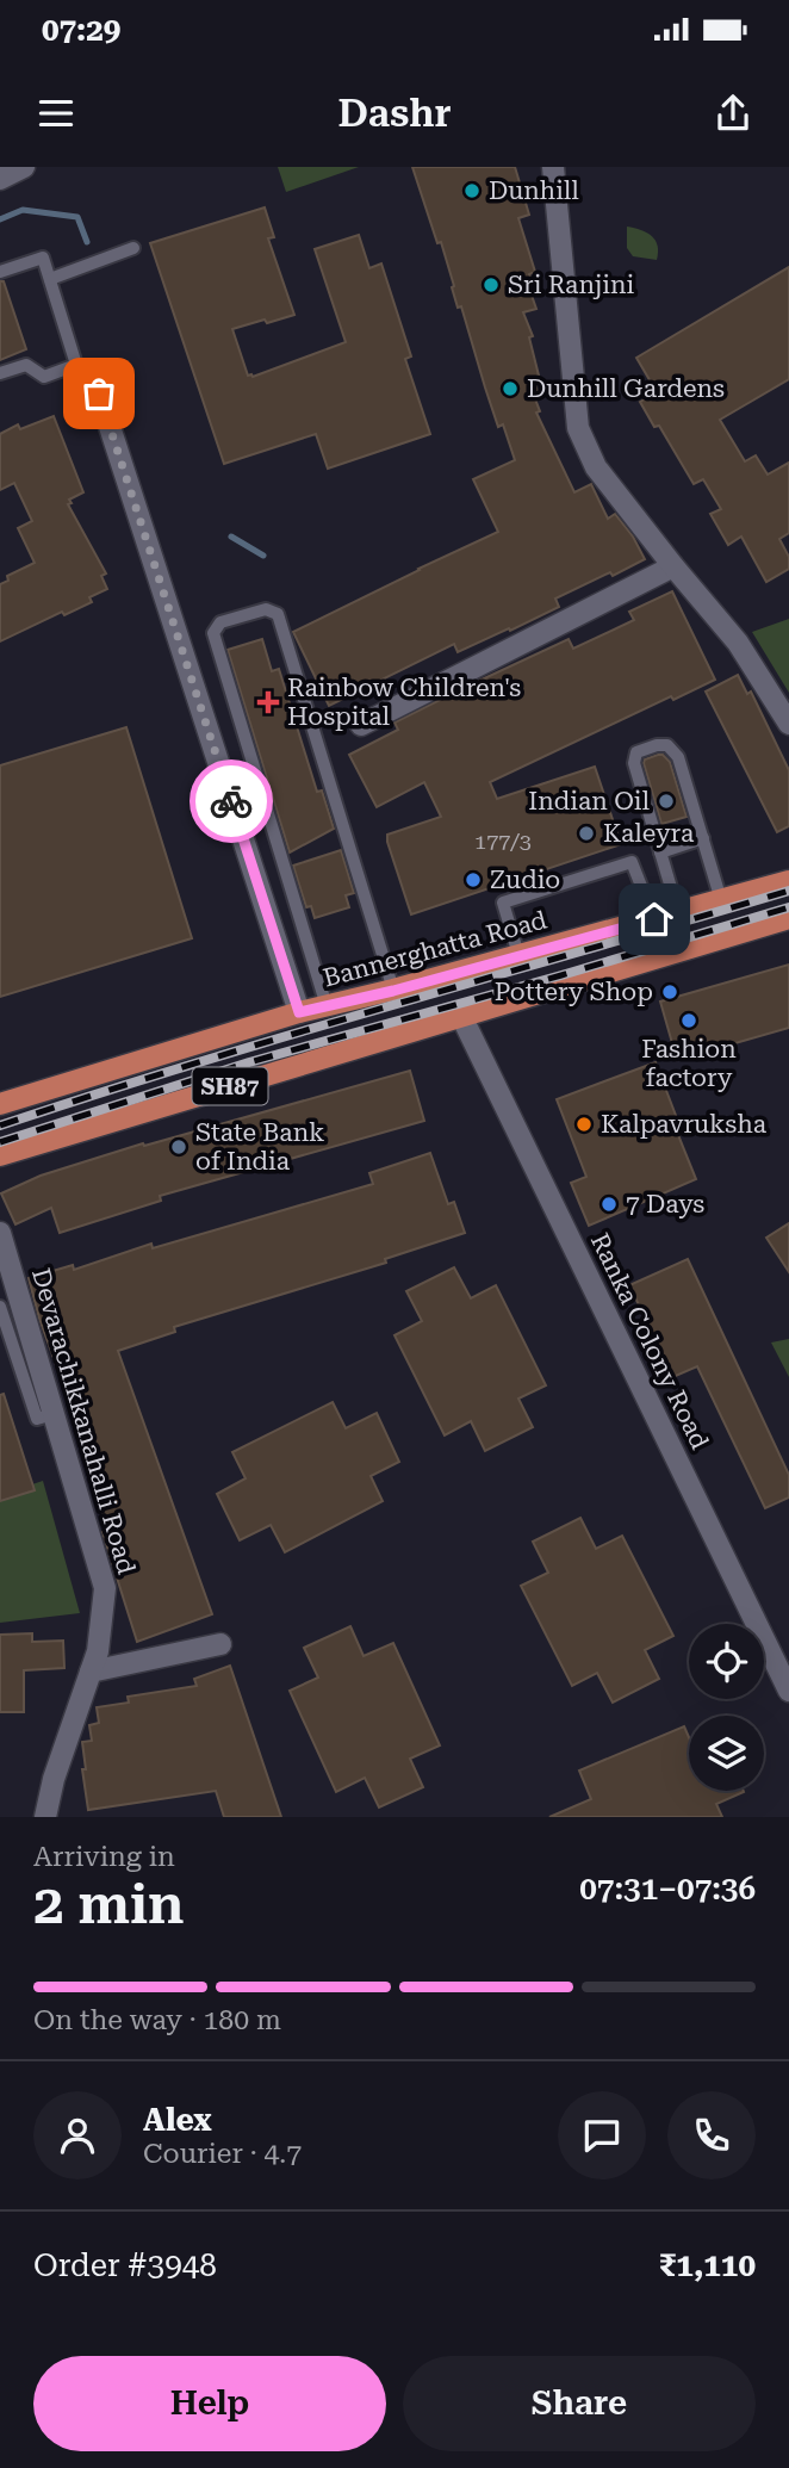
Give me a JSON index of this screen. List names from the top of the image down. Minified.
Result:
{"streets":{"main road":["Bannerghatta Road","SH87"],"street":["Ranka Colony Road","Devarachikkanahalli Road"]},"crossings":[["SH87","Ranka Colony Road"]],"places":{"other":["Dunhill","Sri Ranjini","Dunhill Gardens","Indian Oil","Kaleyra","Zudio","Pottery Shop","Fashion factory","Kalpavruksha","State Bank of India","7 Days"],"health":["Rainbow Children's Hospital"]},"house_numbers":["177/3"],"page":{"status":"07:29","header":"Dashr","heading":["2 min","Arriving in","07:31–07:36"],"panel":["Alex","Courier · 4.7","Order #3948","₹1,110"],"bar":"On the way · 180 m","buttons":["Help","Share"]}}
